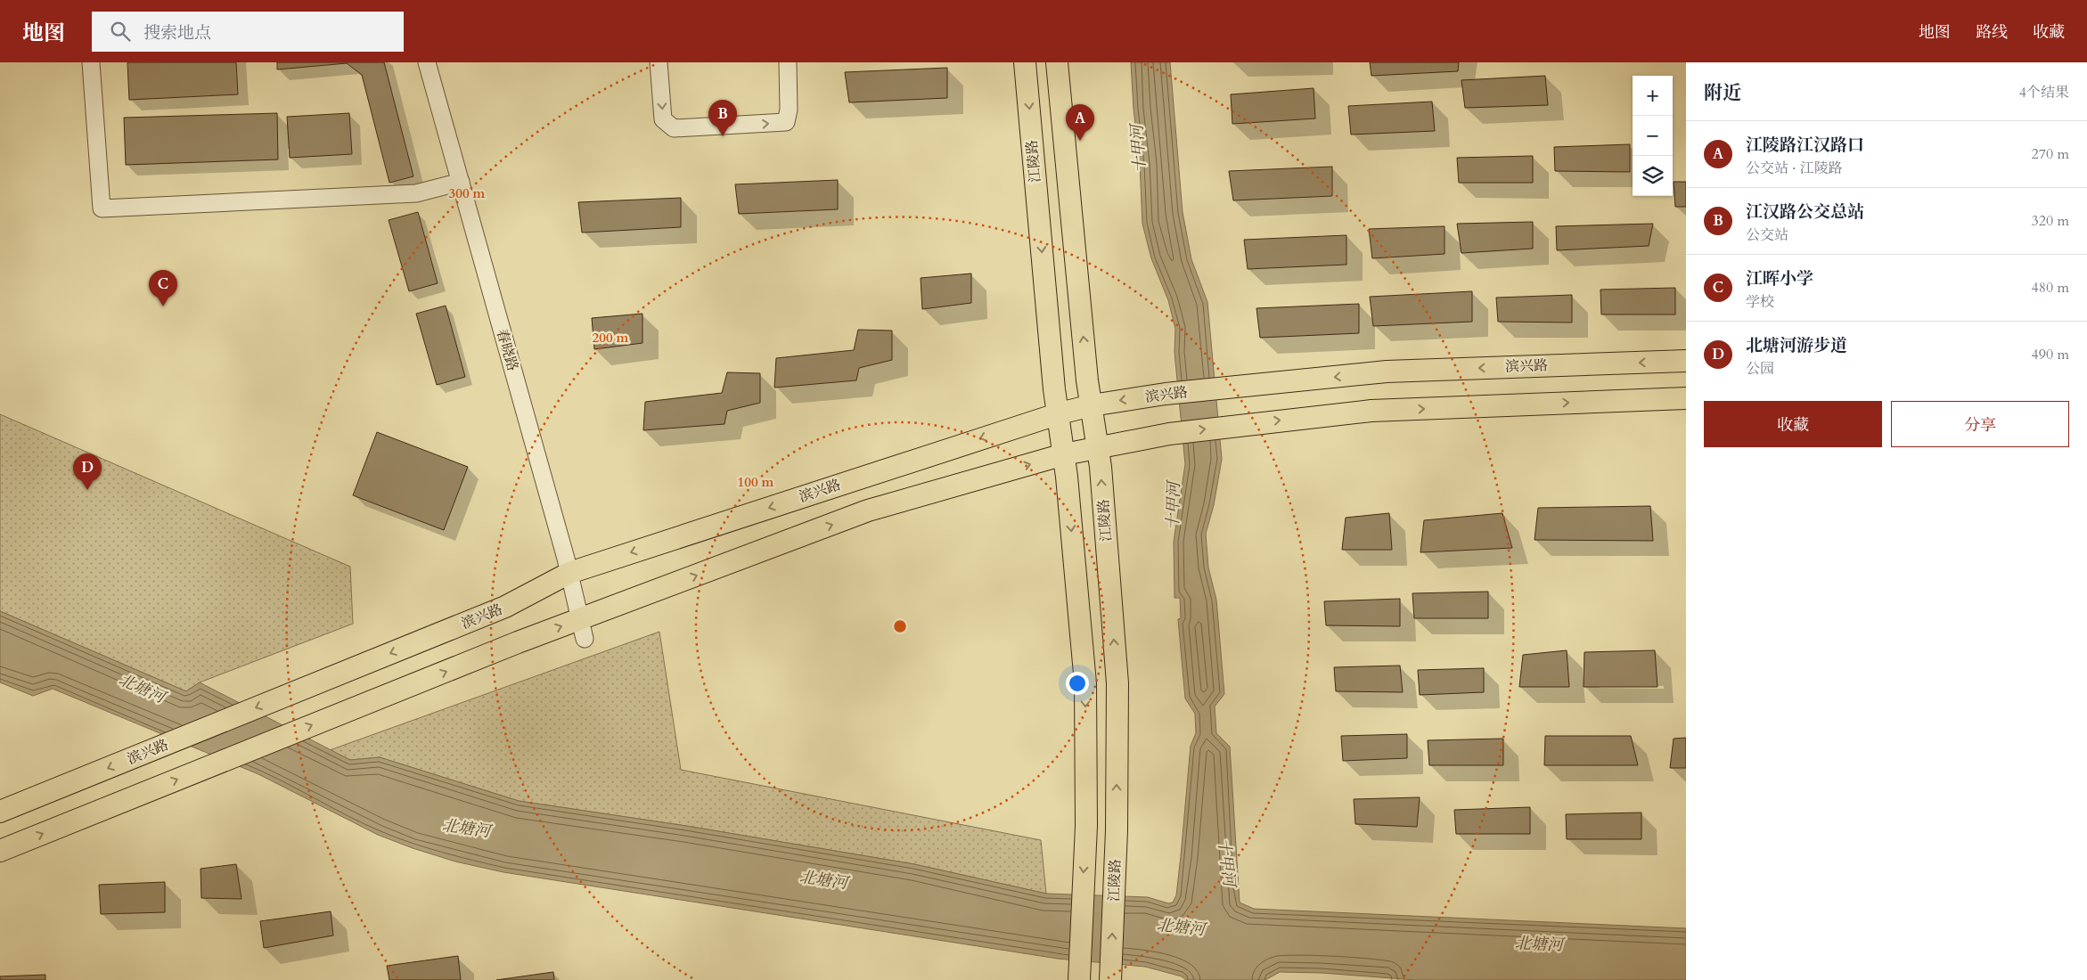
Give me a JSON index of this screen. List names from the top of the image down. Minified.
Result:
{"streets":{"main road":["江陵路","滨兴路"],"street":["春晓路"]},"crossings":[["江陵路","滨兴路"],["春晓路","滨兴路"]],"water":["十甲河","北塘河"],"page":{"header":"地图","search":"搜索地点","nav":["地图","路线","收藏"],"heading":["附近","4个结果"],"map_buttons":["+","−"],"pins":["B","A","C","D"],"list":[{"mark":"A","name":"江陵路江汉路口","note":"公交站 · 江陵路","value":"270 m"},{"mark":"B","name":"江汉路公交总站","note":"公交站","value":"320 m"},{"mark":"C","name":"江晖小学","note":"学校","value":"480 m"},{"mark":"D","name":"北塘河游步道","note":"公园","value":"490 m"}],"buttons":["收藏","分享"]},"rings":["300 m","200 m","100 m"]}
